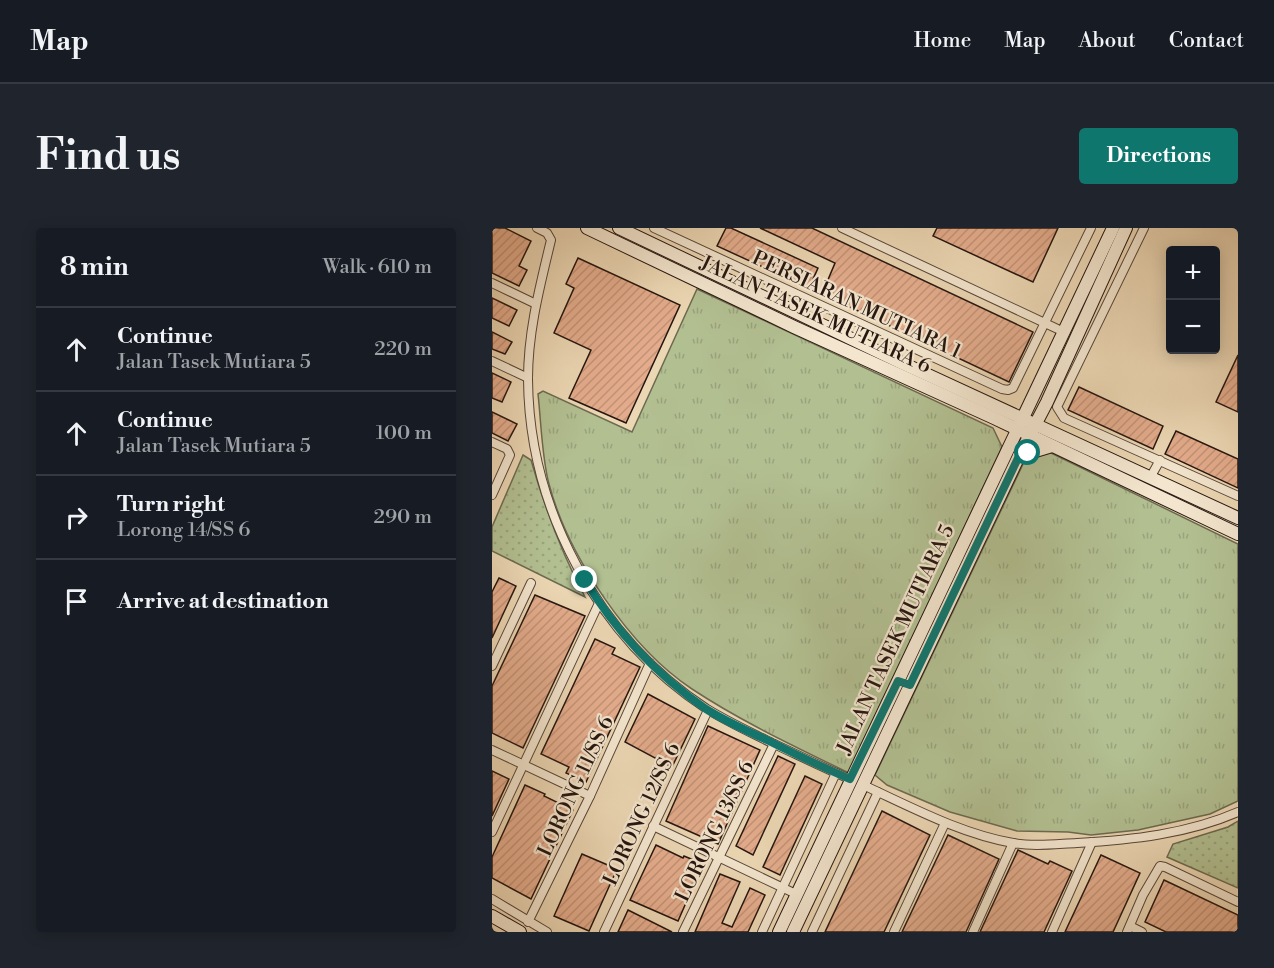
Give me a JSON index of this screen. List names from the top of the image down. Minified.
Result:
{"streets":{"street":["PERSIARAN MUTIARA 1","JALAN TASEK MUTIARA 6","JALAN TASEK MUTIARA 5","LORONG 11/SS 6","LORONG 12/SS 6","LORONG 13/SS 6"]},"crossings":[["JALAN TASEK MUTIARA 6","JALAN TASEK MUTIARA 5"]],"page":{"header":"Map","nav":["Home","Map","About","Contact"],"buttons":"Directions","title":"Find us","heading":["8 min","Walk · 610 m"],"map_buttons":["+","−"],"list":[["Continue","Jalan Tasek Mutiara 5","220 m"],["Continue","Jalan Tasek Mutiara 5","100 m"],["Turn right","Lorong 14/SS 6","290 m"],"Arrive at destination"]}}
